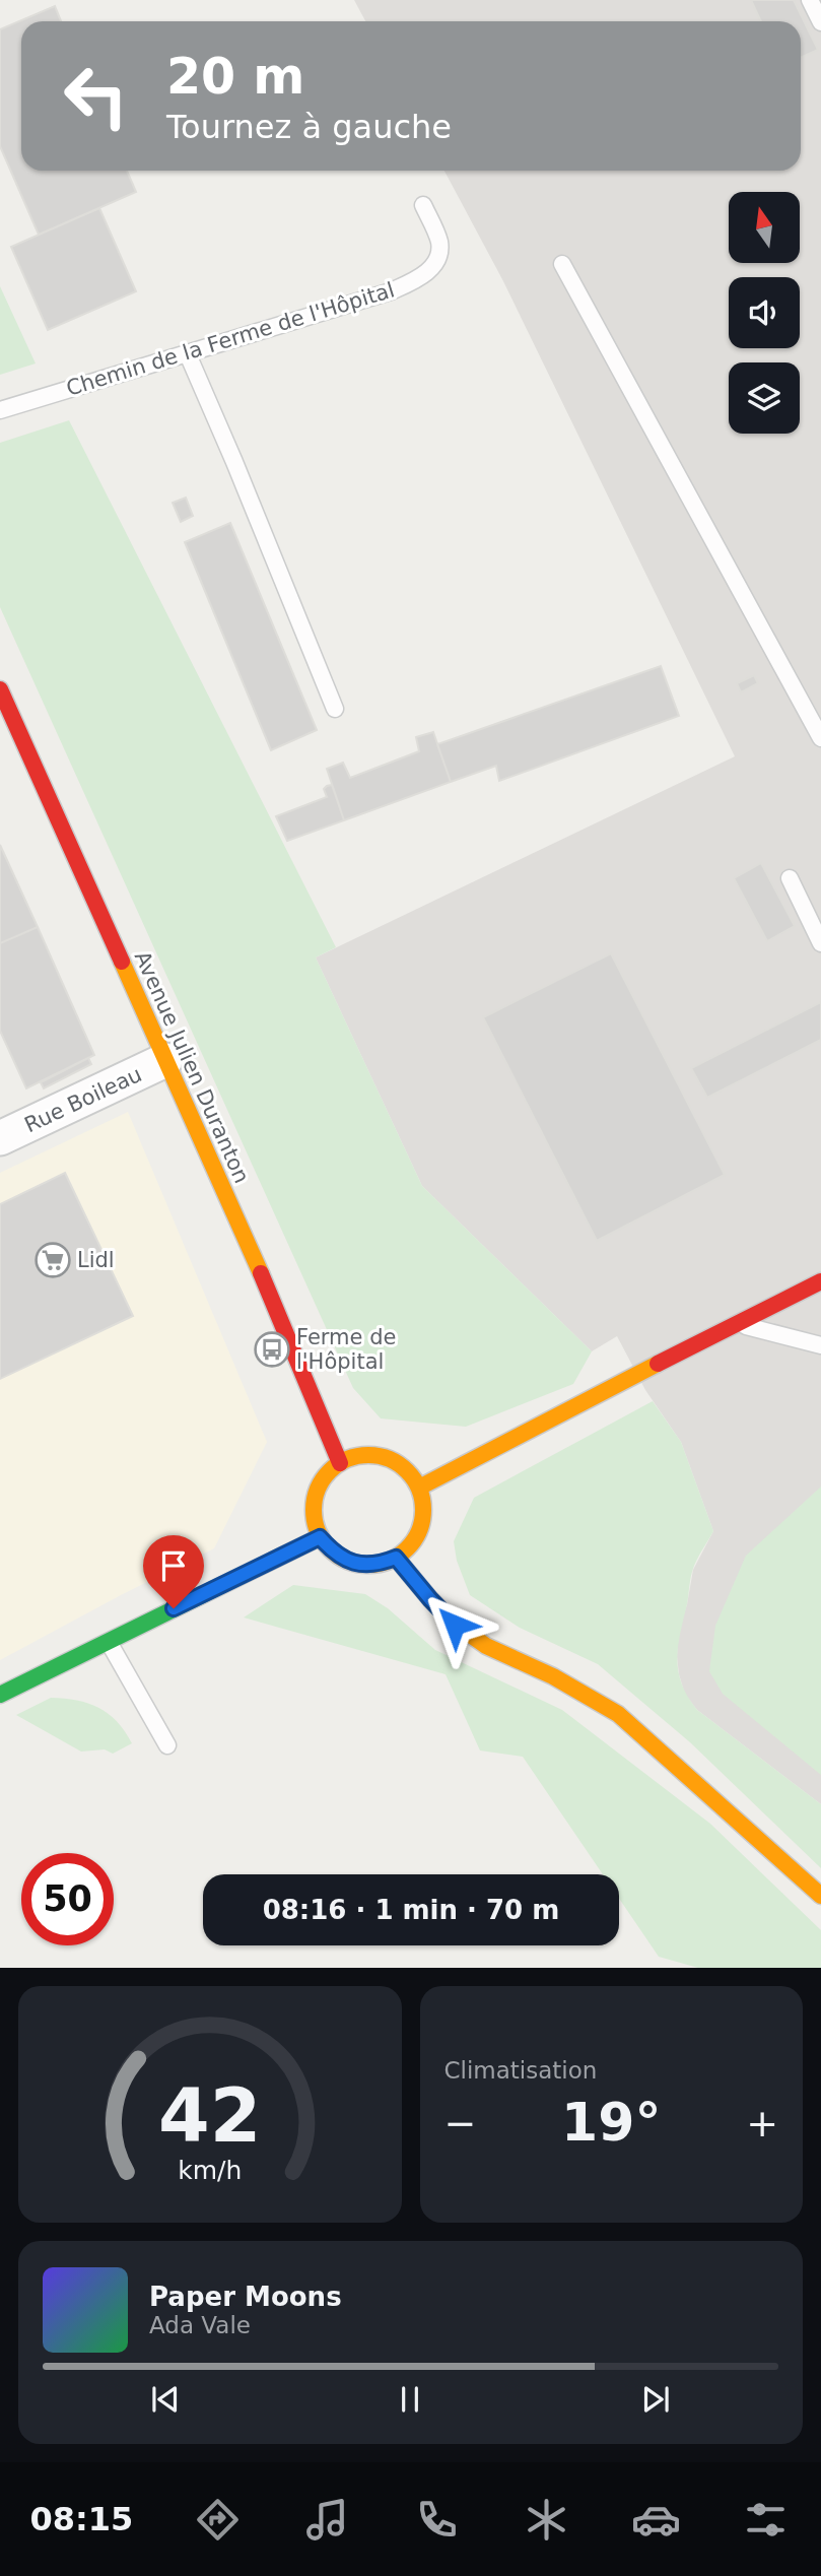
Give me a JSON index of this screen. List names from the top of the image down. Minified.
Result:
{"streets":{"main road":["Avenue Julien Duranton"],"street":["Rue Boileau"],"lane":["Chemin de la Ferme de l'Hôpital"]},"crossings":[["Avenue Julien Duranton","Rue Boileau"]],"places":{"supermarket":["Lidl"],"bus stop":["Ferme de l'Hôpital"]},"north":"top","page":{"turn":["20 m","Tournez à gauche"],"limit":"50","trip":"08:16 · 1 min · 70 m","tile":"Climatisation","heat":["−","19°","+"],"song":["Paper Moons","Ada Vale"],"tabs":"08:15","gauge":["42","km/h"]}}
